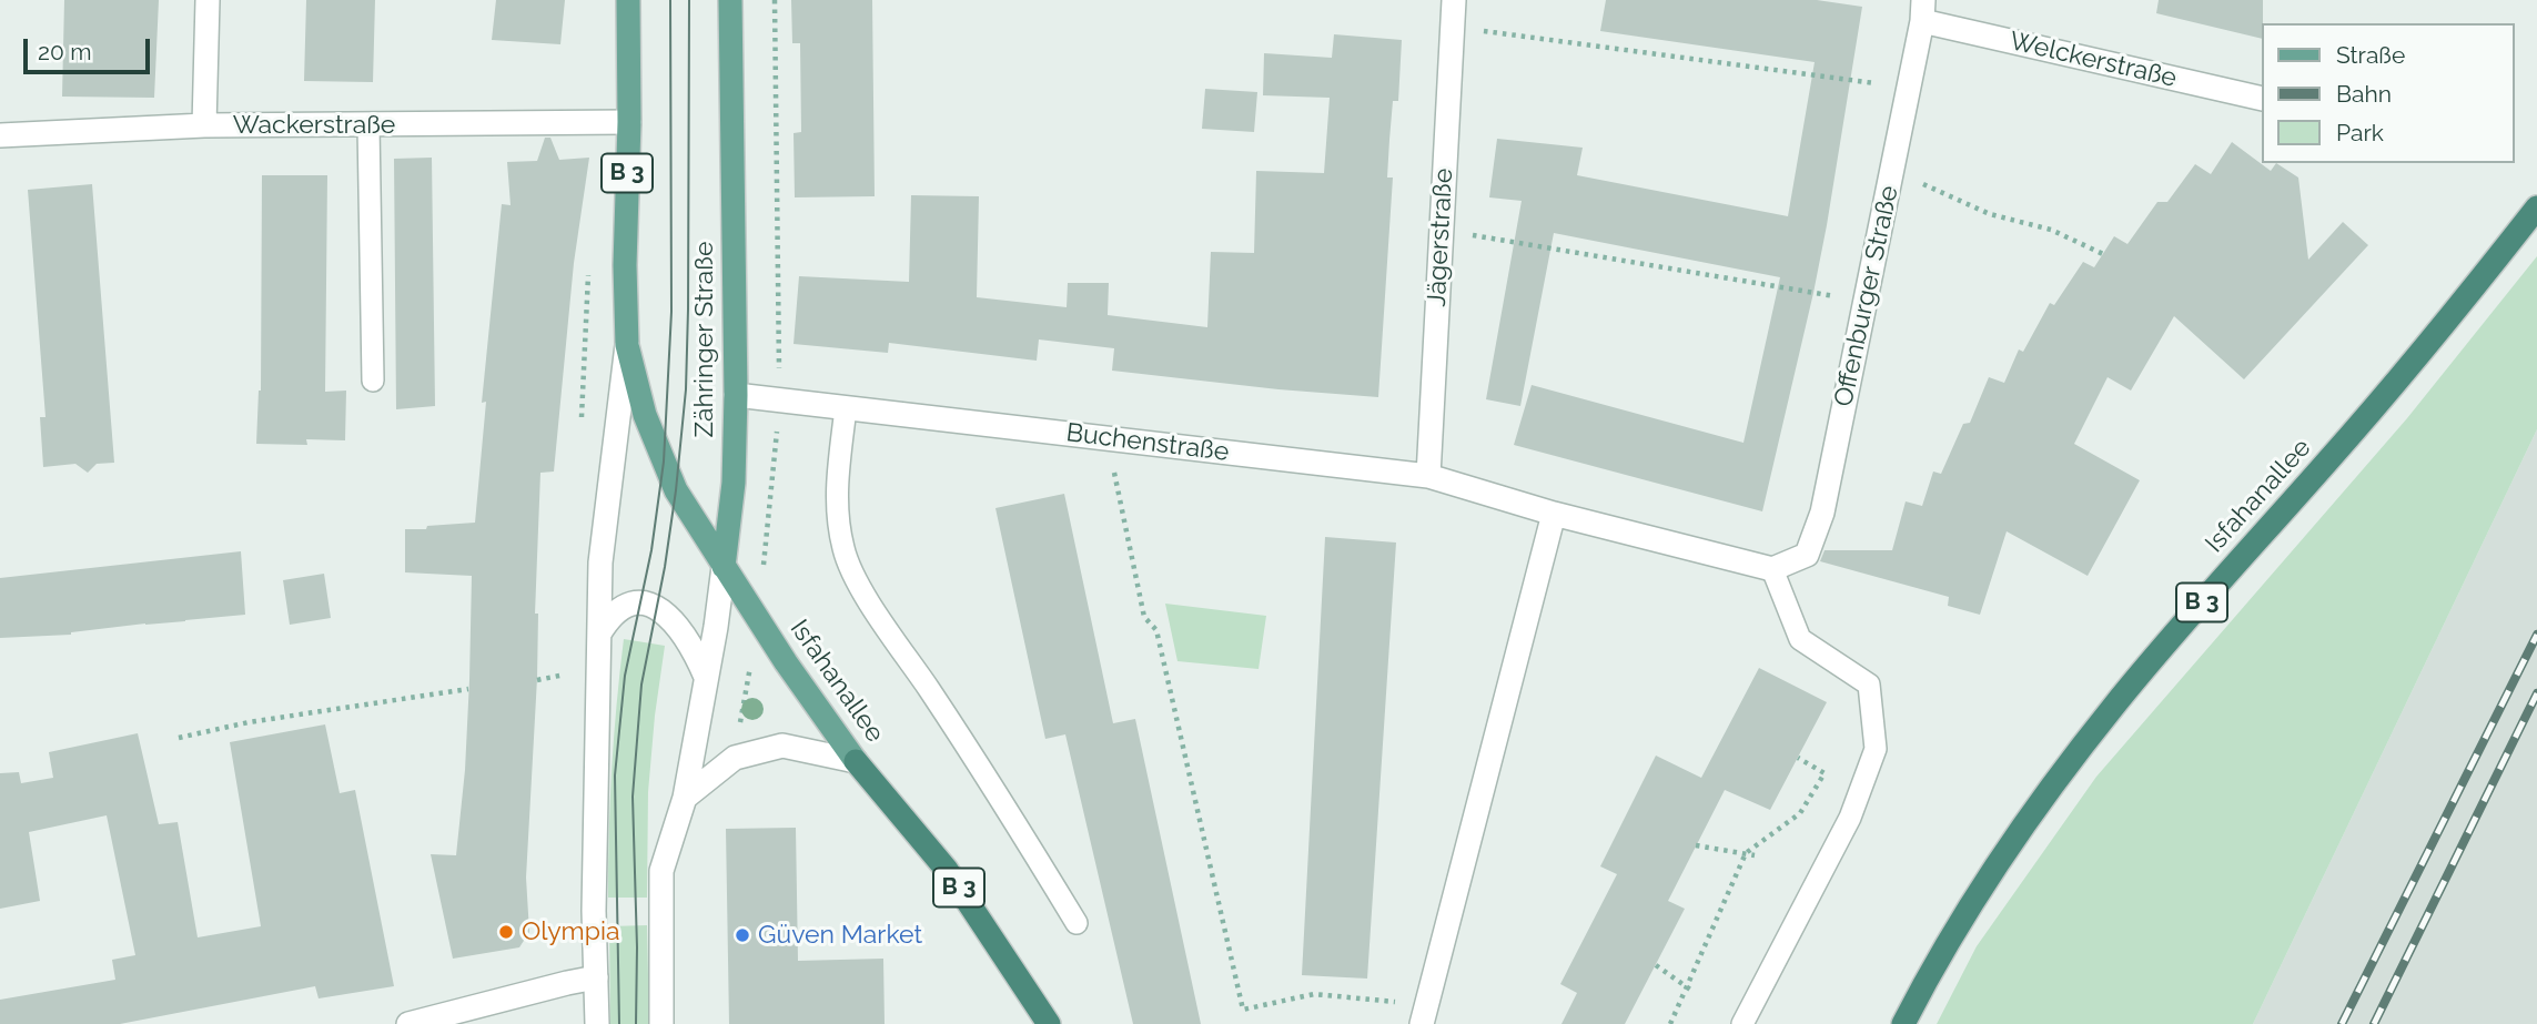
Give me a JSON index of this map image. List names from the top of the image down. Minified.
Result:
{"streets":{"highway":["B 3","Isfahanallee"],"main road":["Zähringer Straße"],"street":["Welckerstraße","Wackerstraße","Jägerstraße","Offenburger Straße","Buchenstraße"]},"crossings":[["Welckerstraße","Offenburger Straße"],["Wackerstraße","B 3"],["B 3","Isfahanallee"],["Jägerstraße","Buchenstraße"],["Offenburger Straße","Buchenstraße"],["Zähringer Straße","Buchenstraße"],["Zähringer Straße","Isfahanallee"]],"places":["Olympia","Güven Market"],"legend":["Straße","Bahn","Park"],"scale_bar":"20 m"}
